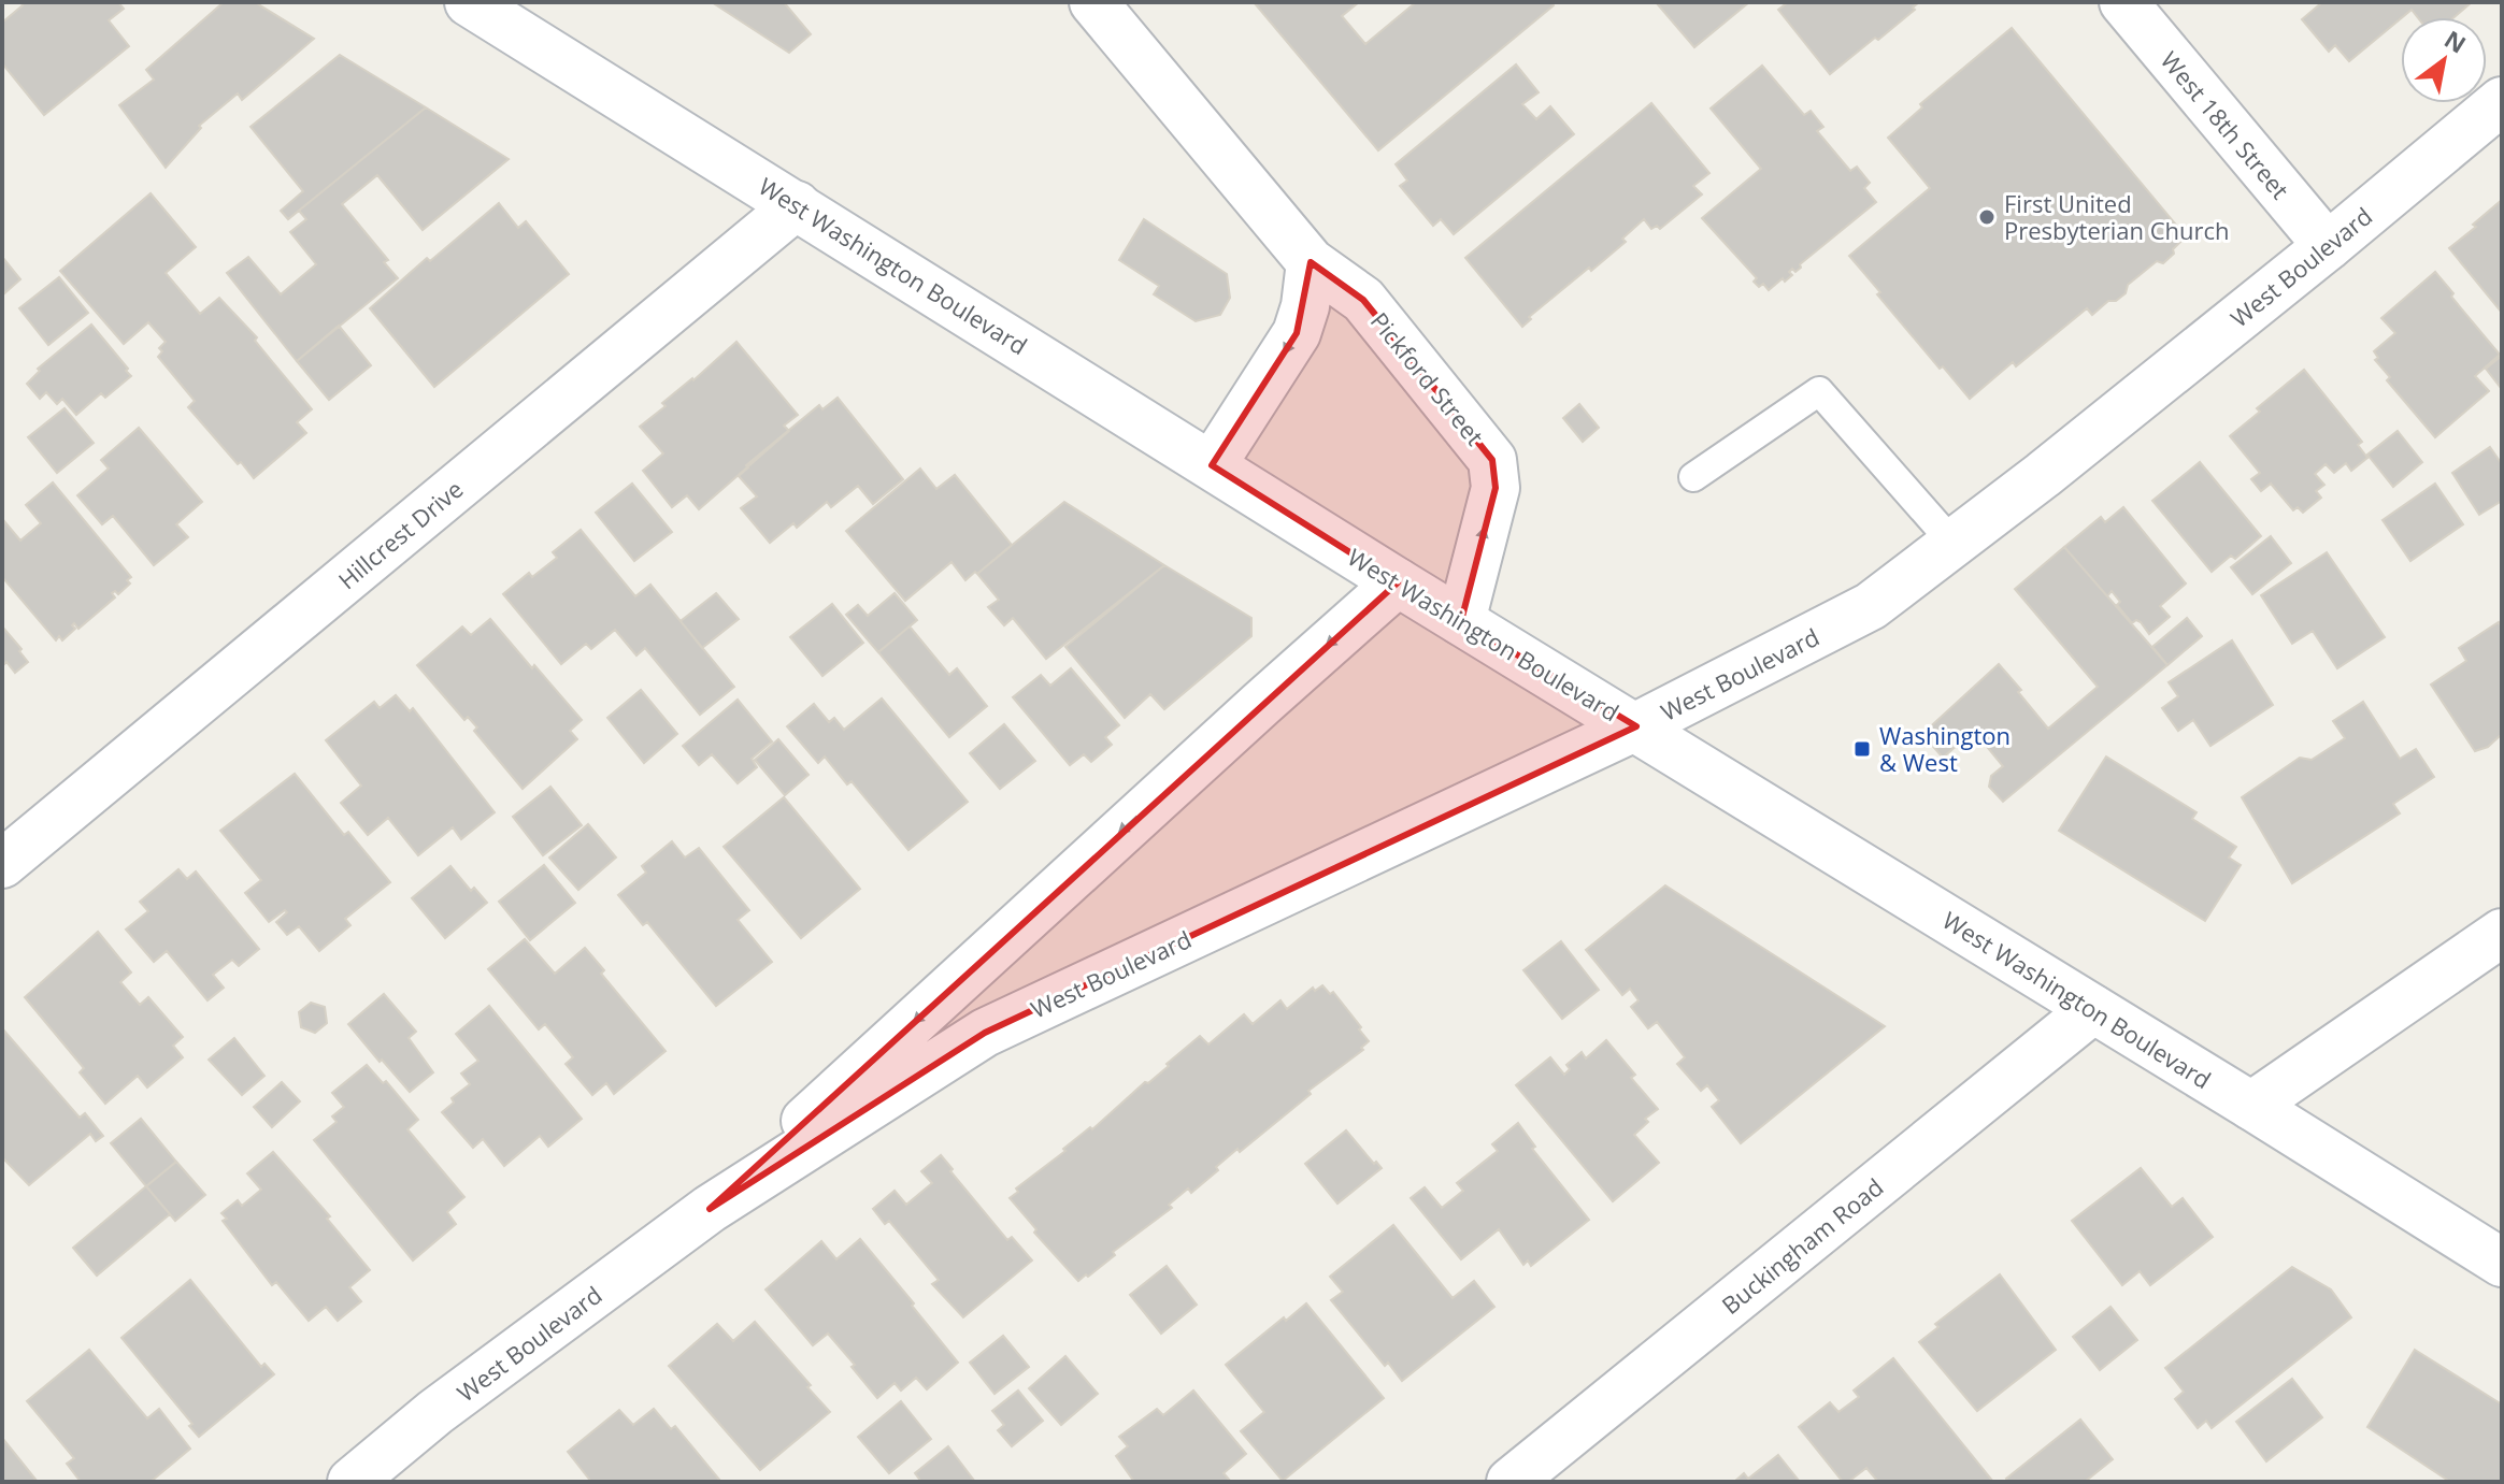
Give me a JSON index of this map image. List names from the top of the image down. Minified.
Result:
{"streets":{"street":["West 18th Street","West Washington Boulevard","West Boulevard","Pickford Street","Hillcrest Drive","Buckingham Road"]},"crossings":[["West 18th Street","West Boulevard"],["West Washington Boulevard","West Boulevard"],["West Washington Boulevard","Pickford Street"],["West Washington Boulevard","Hillcrest Drive"],["West Washington Boulevard","Buckingham Road"]],"one_way":["Pickford Street"],"places":{"other":["First United Presbyterian Church"],"transit":["Washington & West"]},"north":"top right"}
